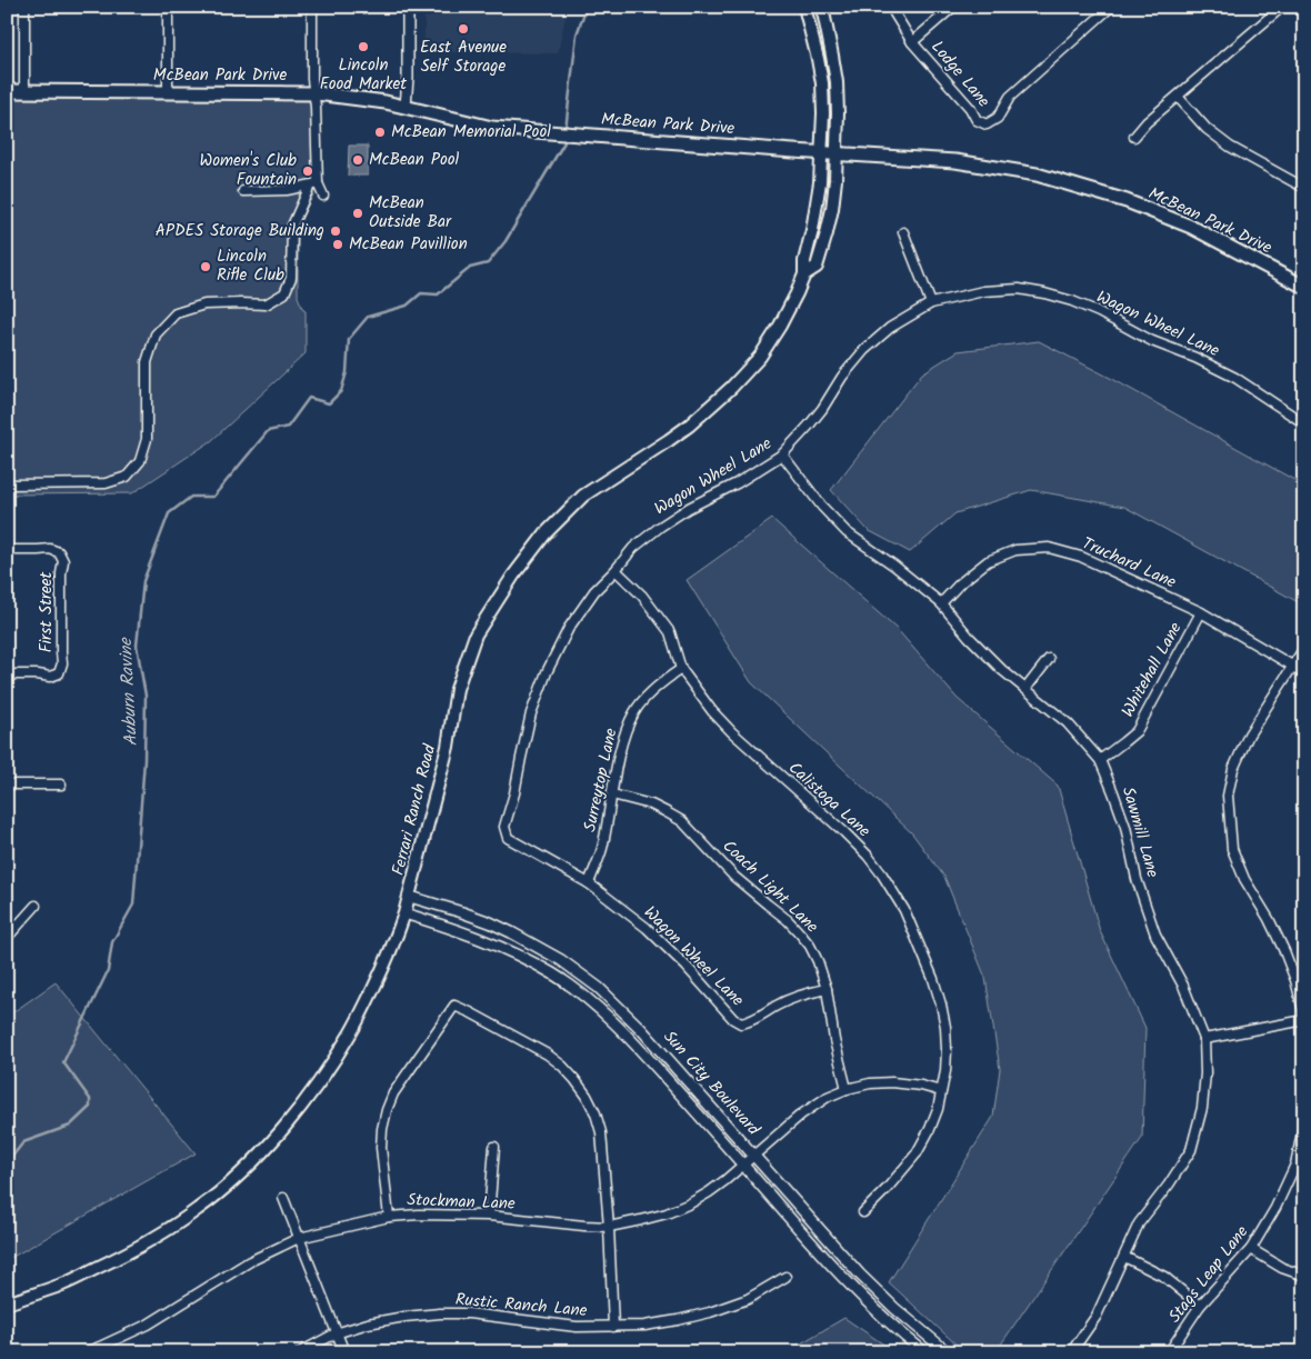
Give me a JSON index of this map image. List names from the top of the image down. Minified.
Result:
{"streets":{"main road":["McBean Park Drive","Ferrari Ranch Road"],"street":["Lodge Lane","Wagon Wheel Lane","Truchard Lane","First Street","Whitehall Lane","Surreytop Lane","Calistoga Lane","Sawmill Lane","Coach Light Lane","Sun City Boulevard","Stockman Lane","Stags Leap Lane","Rustic Ranch Lane"]},"crossings":[["McBean Park Drive","Ferrari Ranch Road"],["Wagon Wheel Lane","Surreytop Lane"],["Wagon Wheel Lane","Calistoga Lane"],["Wagon Wheel Lane","Sawmill Lane"],["Wagon Wheel Lane","Coach Light Lane"],["Truchard Lane","Whitehall Lane"],["Truchard Lane","Sawmill Lane"],["Whitehall Lane","Sawmill Lane"],["Surreytop Lane","Calistoga Lane"],["Surreytop Lane","Coach Light Lane"],["Calistoga Lane","Stockman Lane"],["Ferrari Ranch Road","Sun City Boulevard"],["Coach Light Lane","Stockman Lane"],["Sun City Boulevard","Stockman Lane"]],"water":["Auburn Ravine"],"places":["East Avenue Self Storage","Lincoln Food Market","McBean Memorial Pool","McBean Pool","Women's Club Fountain","McBean Outside Bar","APDES Storage Building","McBean Pavillion","Lincoln Rifle Club"]}
